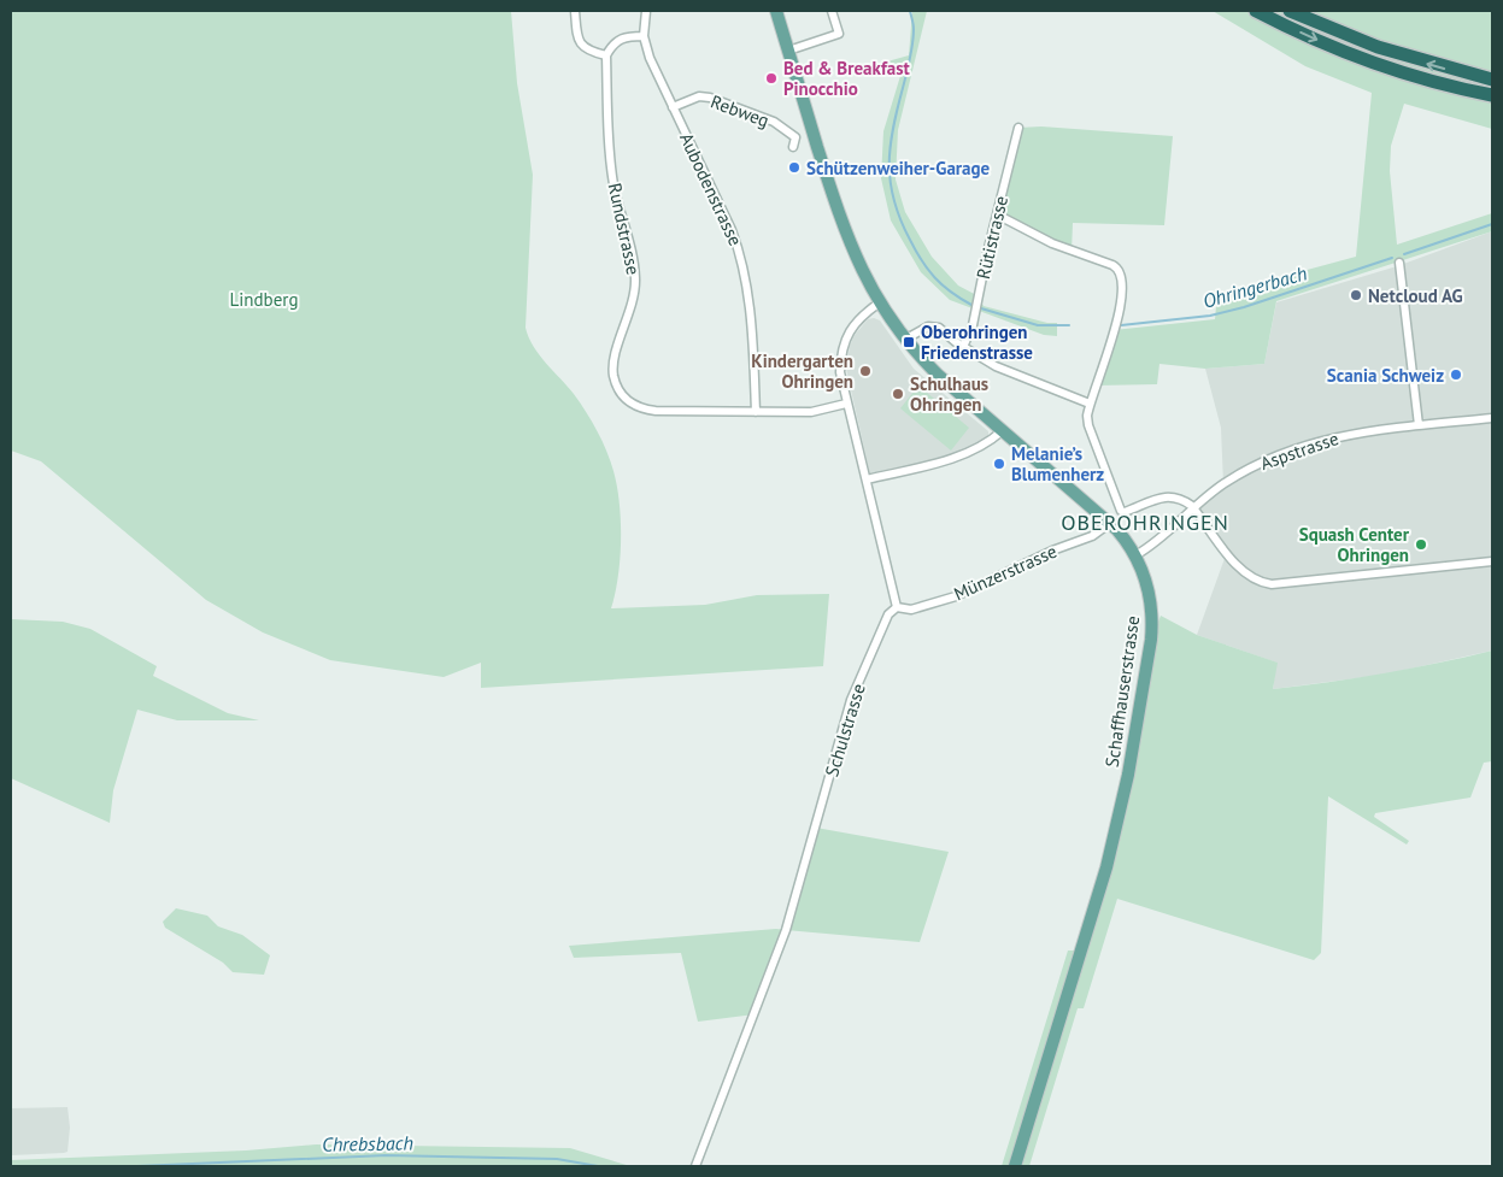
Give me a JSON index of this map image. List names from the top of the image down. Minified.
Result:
{"streets":{"main road":["Schaffhauserstrasse"],"street":["Rebweg","Aubodenstrasse","Rundstrasse","Rütistrasse","Aspstrasse","Münzerstrasse","Schulstrasse"]},"crossings":[["Rebweg","Aubodenstrasse"],["Aubodenstrasse","Rundstrasse"],["Aspstrasse","Schaffhauserstrasse"],["Münzerstrasse","Schaffhauserstrasse"],["Münzerstrasse","Schulstrasse"]],"districts":["OBEROHRINGEN"],"water":["Ohringerbach","Chrebsbach"],"parks":["Lindberg"],"places":{"other":["Bed & Breakfast Pinocchio","Schützenweiher-Garage","Netcloud AG","Kindergarten Ohringen","Scania Schweiz","Schulhaus Ohringen","Melanie’s Blumenherz","Squash Center Ohringen"],"transit":["Oberohringen Friedenstrasse"]}}
